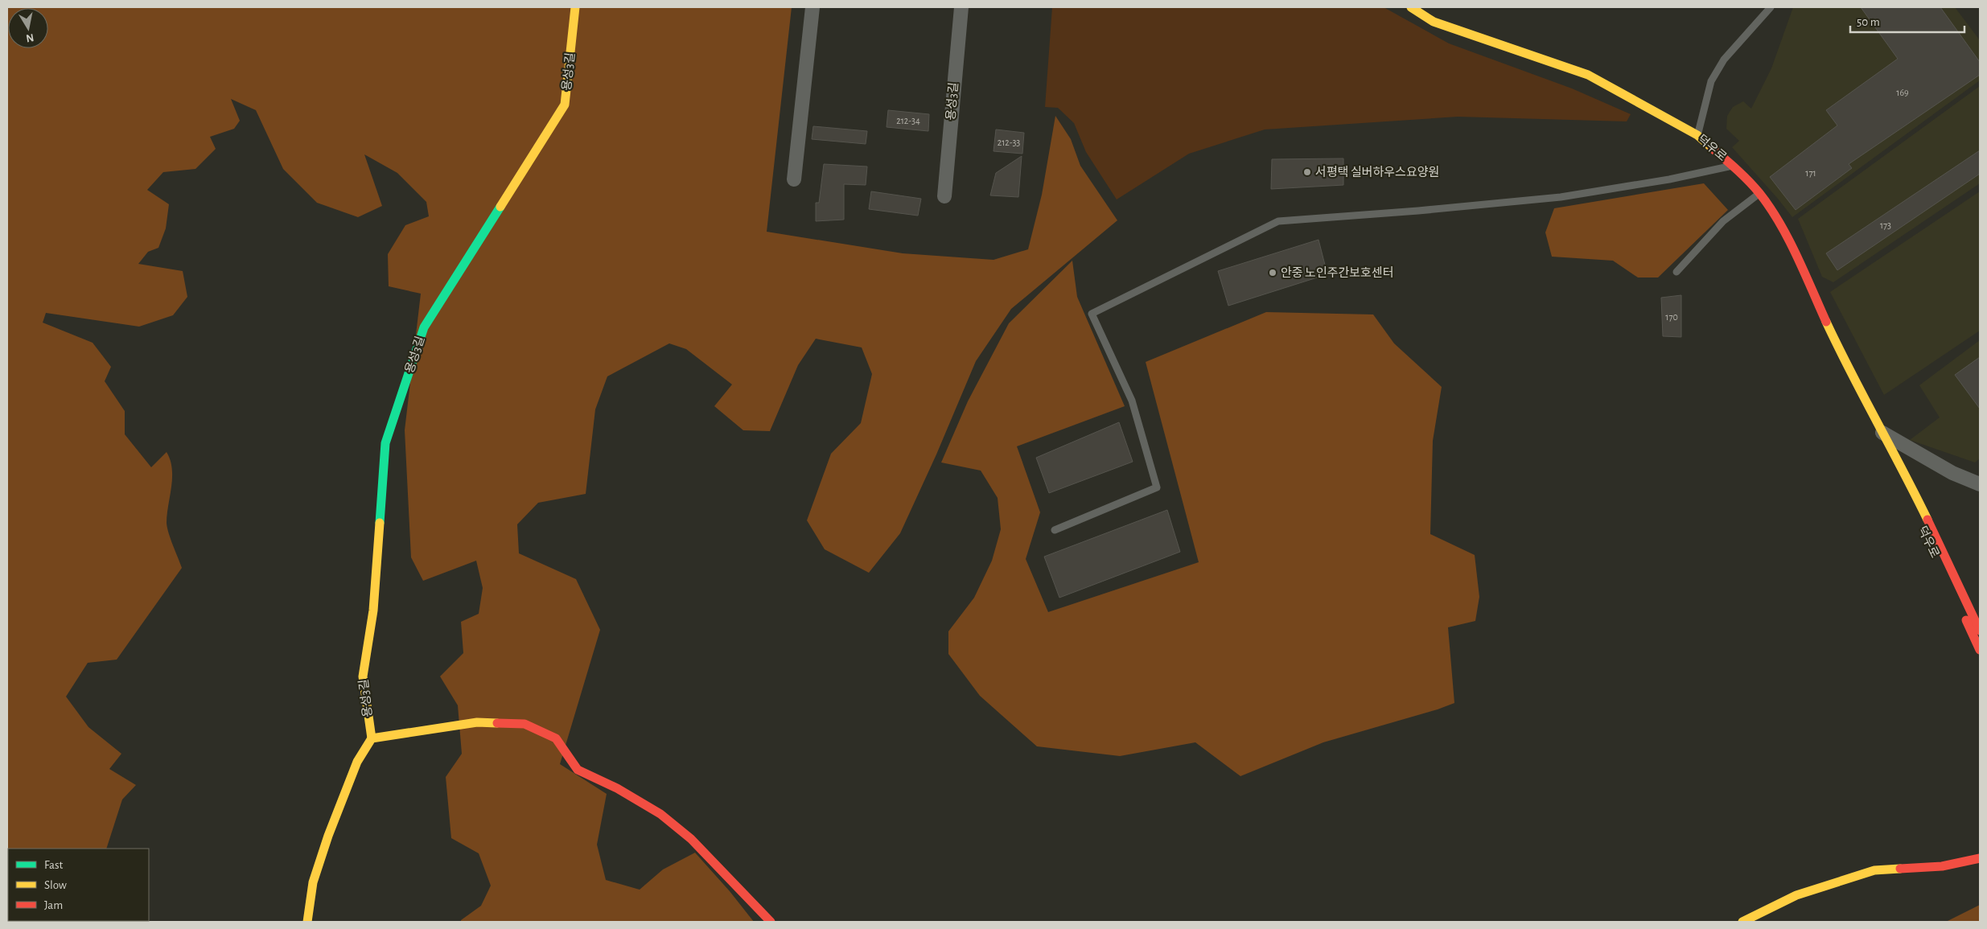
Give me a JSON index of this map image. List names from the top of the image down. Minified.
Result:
{"streets":{"street":["용성3길","덕우로"]},"places":["서평택 실버하우스요양원","안중 노인주간보호센터"],"house_numbers":["169","212-34","212-33","171","173","170"],"legend":["Fast","Slow","Jam"],"scale_bar":"50 m","north":"bottom"}
